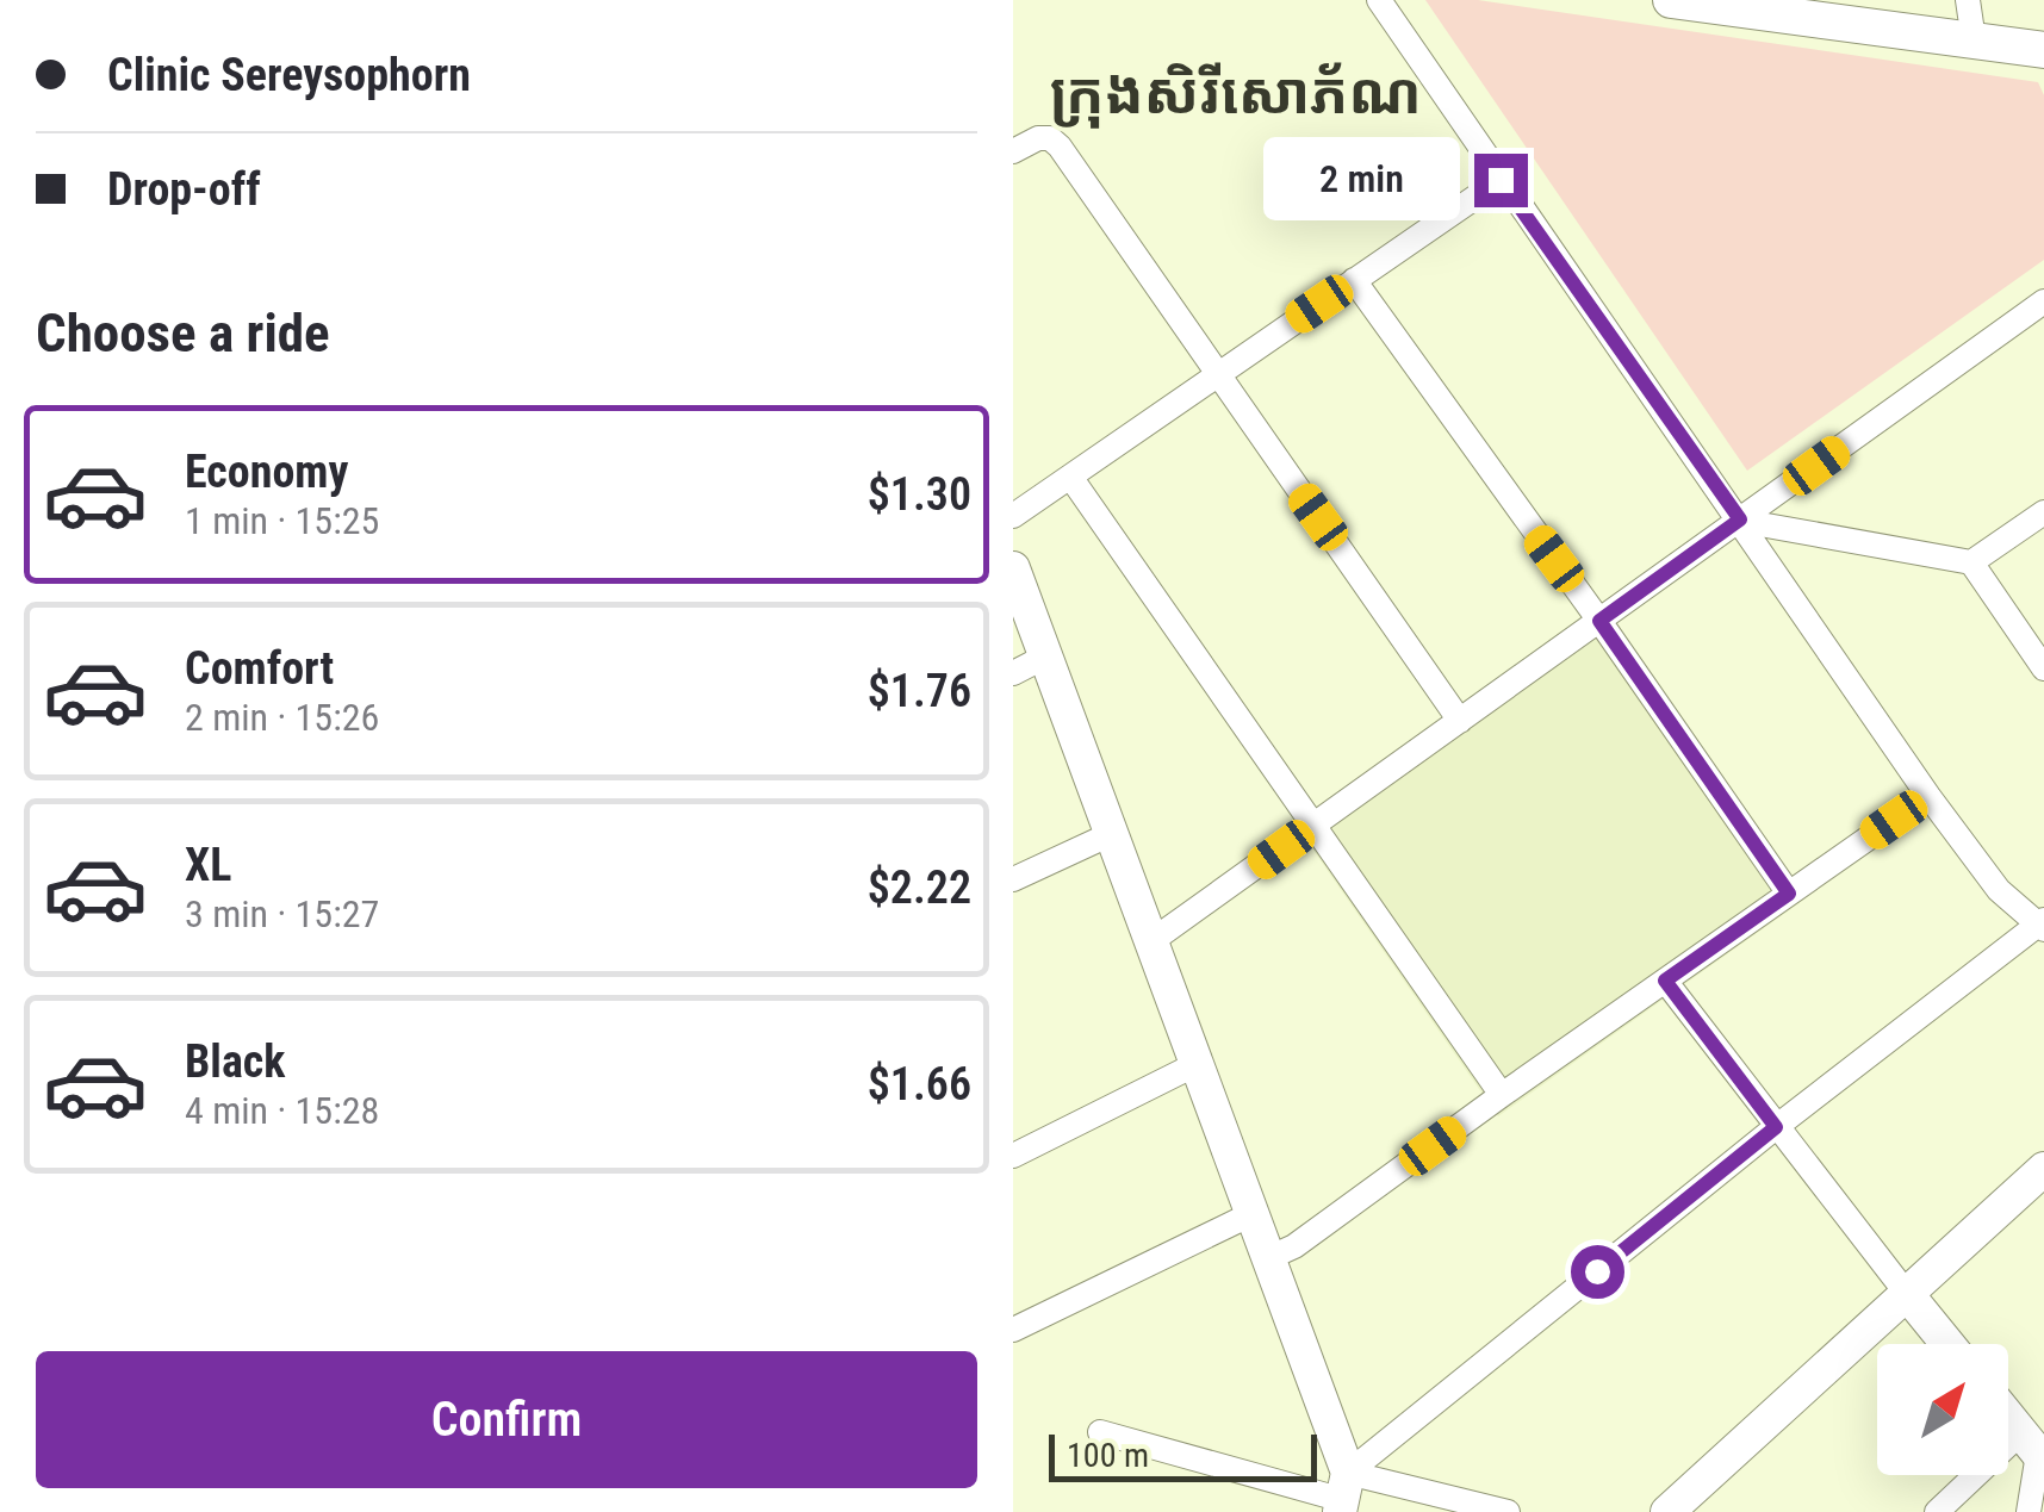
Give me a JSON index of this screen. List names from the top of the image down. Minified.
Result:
{"districts":["ក្រុងសិរីសោភ័ណ"],"scale_bar":"100 m","north":"top right","page":{"banner":["Clinic Sereysophorn","Drop-off"],"bubble":"2 min","heading":"Choose a ride","list":[{"name":"Economy","note":"1 min · 15:25","value":"$1.30"},{"name":"Comfort","note":"2 min · 15:26","value":"$1.76"},{"name":"XL","note":"3 min · 15:27","value":"$2.22"},{"name":"Black","note":"4 min · 15:28","value":"$1.66"}],"buttons":"Confirm","scale":"100 m"}}
